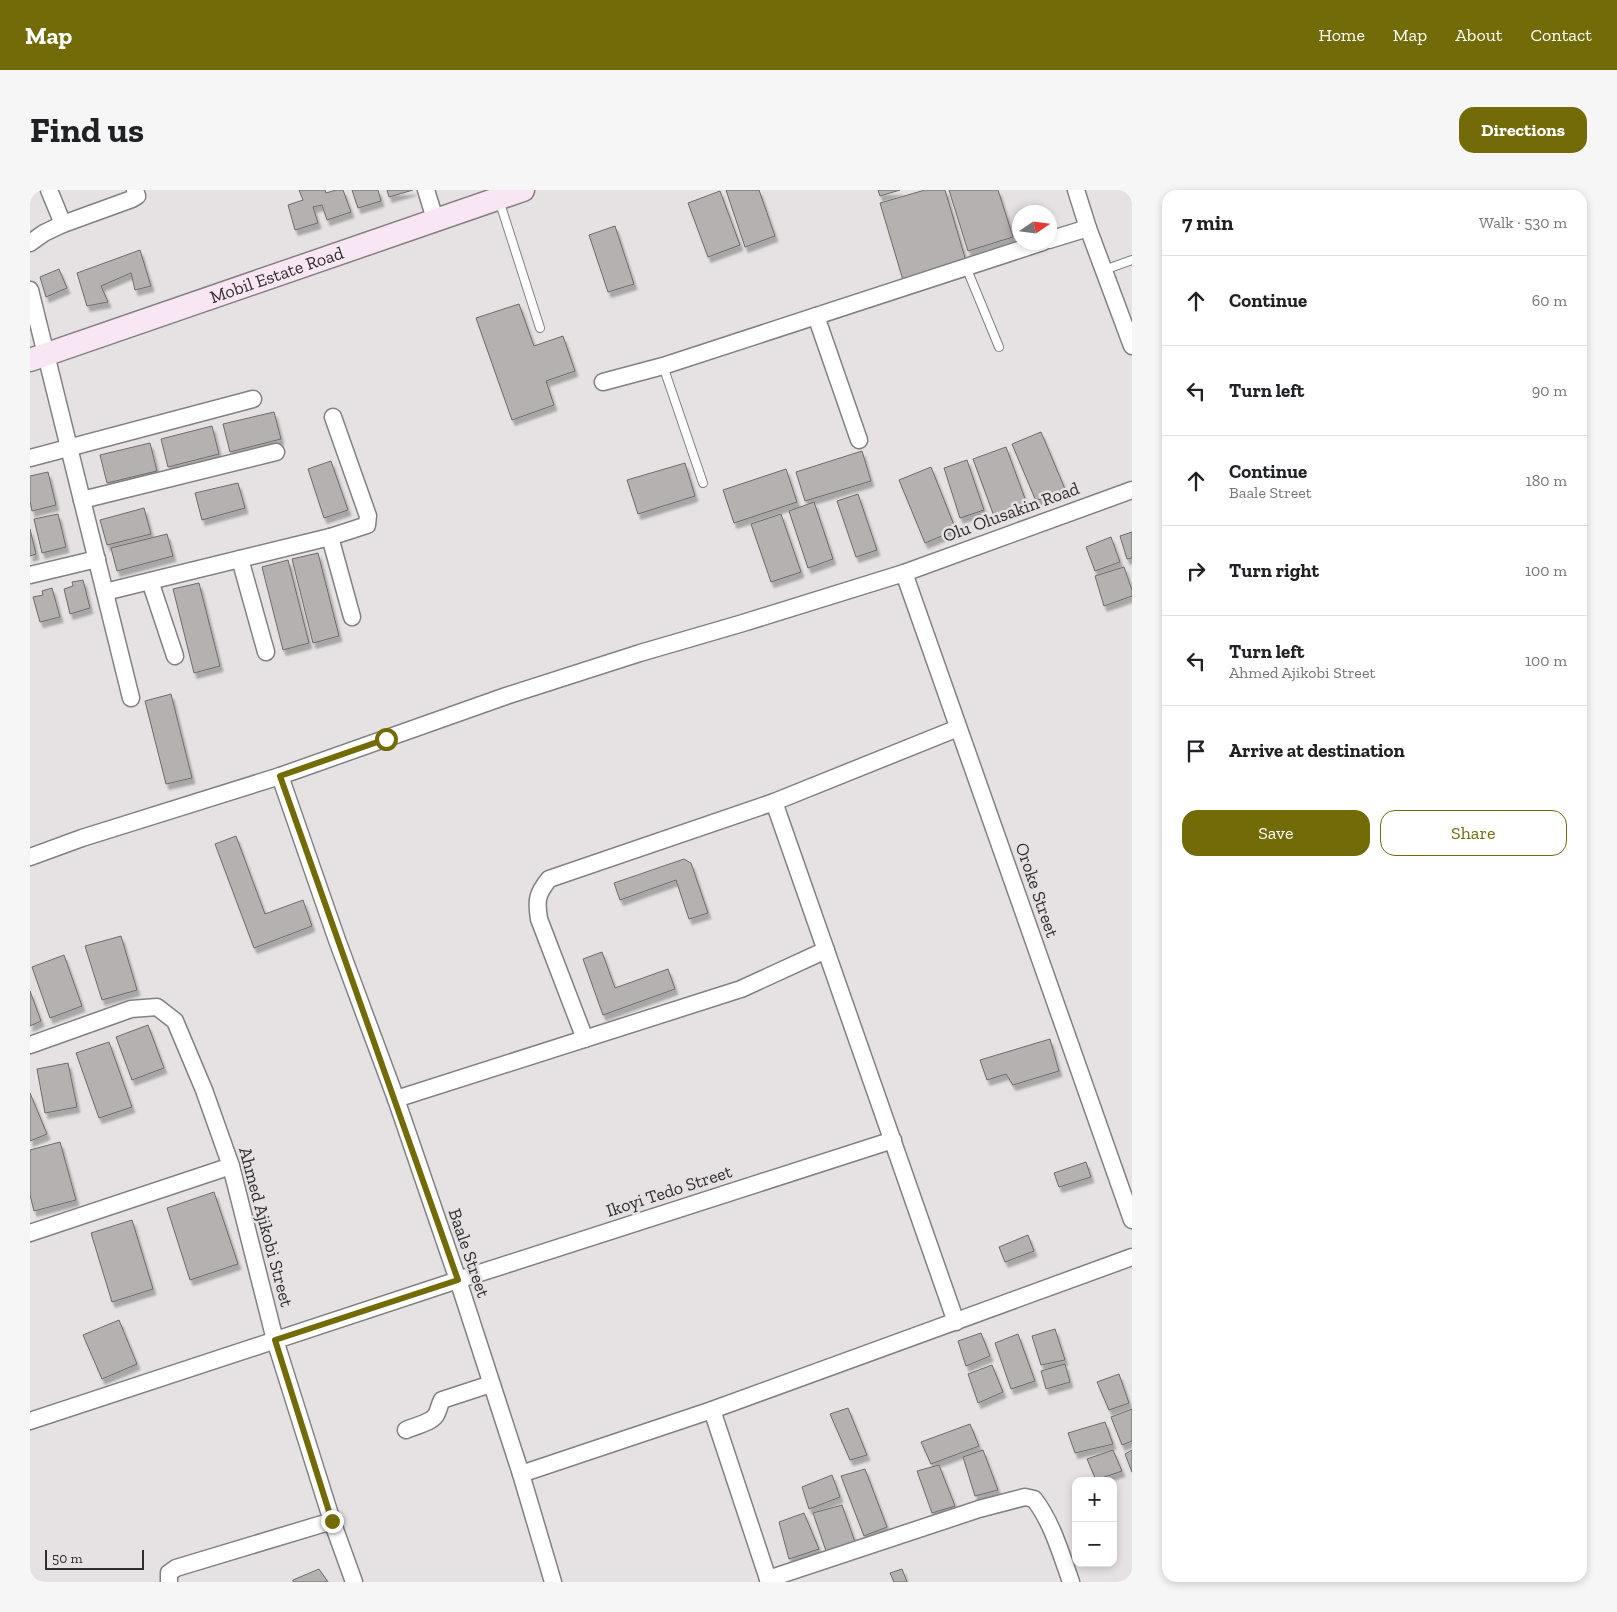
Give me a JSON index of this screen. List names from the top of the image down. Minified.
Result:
{"streets":{"main road":["Mobil Estate Road"],"street":["Olu Olusakin Road","Oroke Street","Ikoyi Tedo Street","Ahmed Ajikobi Street","Baale Street"]},"crossings":[["Olu Olusakin Road","Oroke Street"],["Olu Olusakin Road","Baale Street"],["Ikoyi Tedo Street","Ahmed Ajikobi Street"],["Ikoyi Tedo Street","Baale Street"]],"scale_bar":"50 m","north":"right","page":{"header":"Map","nav":["Home","Map","About","Contact"],"buttons":["Directions",["Save","Share"]],"title":"Find us","heading":["7 min","Walk · 530 m"],"list":[["Continue","60 m"],["Turn left","90 m"],["Continue","Baale Street","180 m"],["Turn right","100 m"],["Turn left","Ahmed Ajikobi Street","100 m"],"Arrive at destination"],"map_buttons":["+","−"],"scale":"50 m"}}
